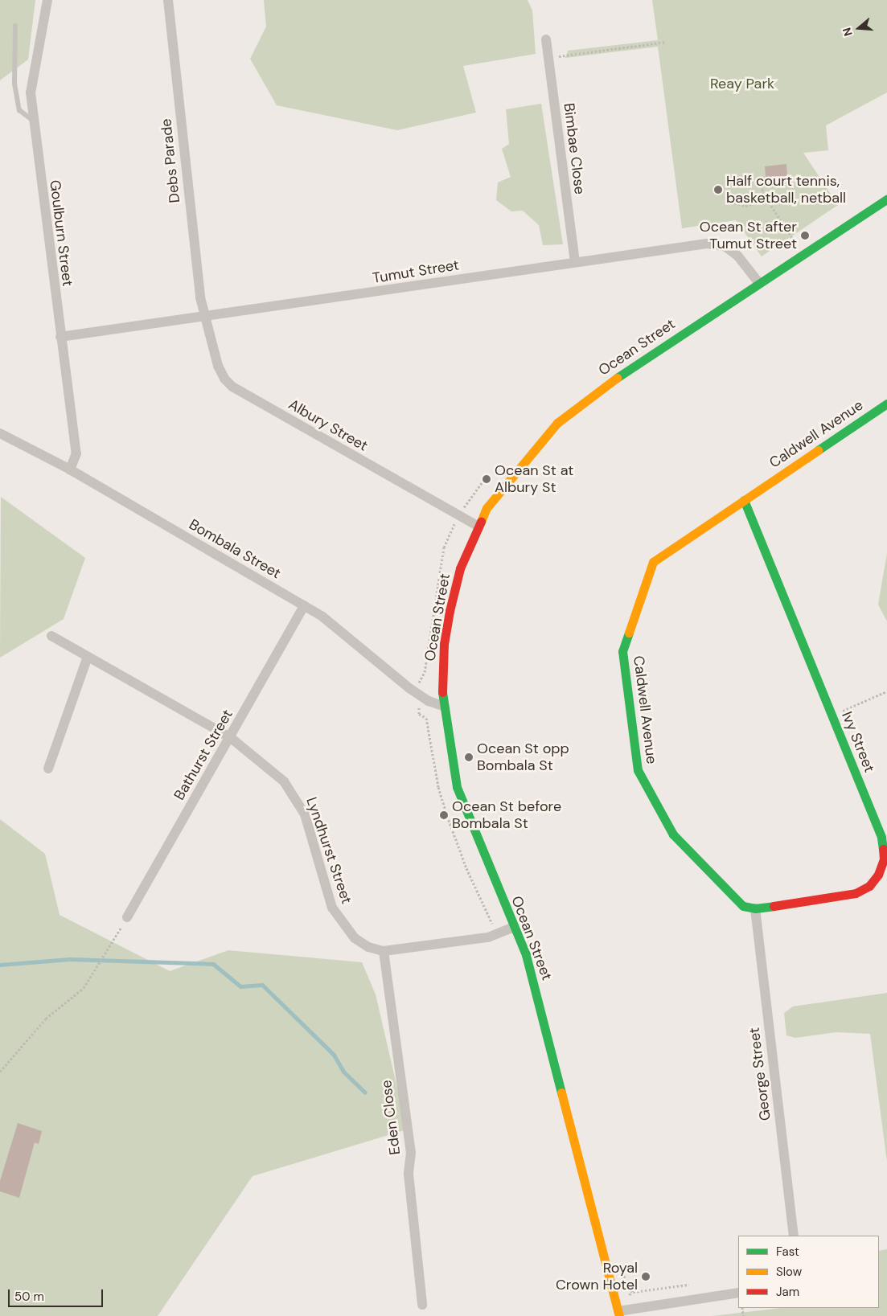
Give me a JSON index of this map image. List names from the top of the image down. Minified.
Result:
{"streets":{"street":["Bimbae Close","Debs Parade","Goulburn Street","Tumut Street","Ocean Street","Albury Street","Caldwell Avenue","Bombala Street","Ivy Street","Bathurst Street","Lyndhurst Street","George Street","Eden Close"]},"crossings":[["Bimbae Close","Tumut Street"],["Debs Parade","Tumut Street"],["Debs Parade","Albury Street"],["Goulburn Street","Tumut Street"],["Goulburn Street","Bombala Street"],["Tumut Street","Ocean Street"],["Tumut Street","Albury Street"],["Ocean Street","Albury Street"],["Ocean Street","Bombala Street"],["Ocean Street","Lyndhurst Street"],["Caldwell Avenue","Ivy Street"],["Caldwell Avenue","George Street"],["Bombala Street","Bathurst Street"],["Ivy Street","George Street"],["Bathurst Street","Lyndhurst Street"],["Lyndhurst Street","Eden Close"]],"parks":["Reay Park"],"places":["Half court tennis, basketball, netball","Ocean St after Tumut Street","Ocean St at Albury St","Ocean St opp Bombala St","Ocean St before Bombala St","Royal Crown Hotel"],"legend":["Fast","Slow","Jam"],"scale_bar":"50 m","north":"left"}
